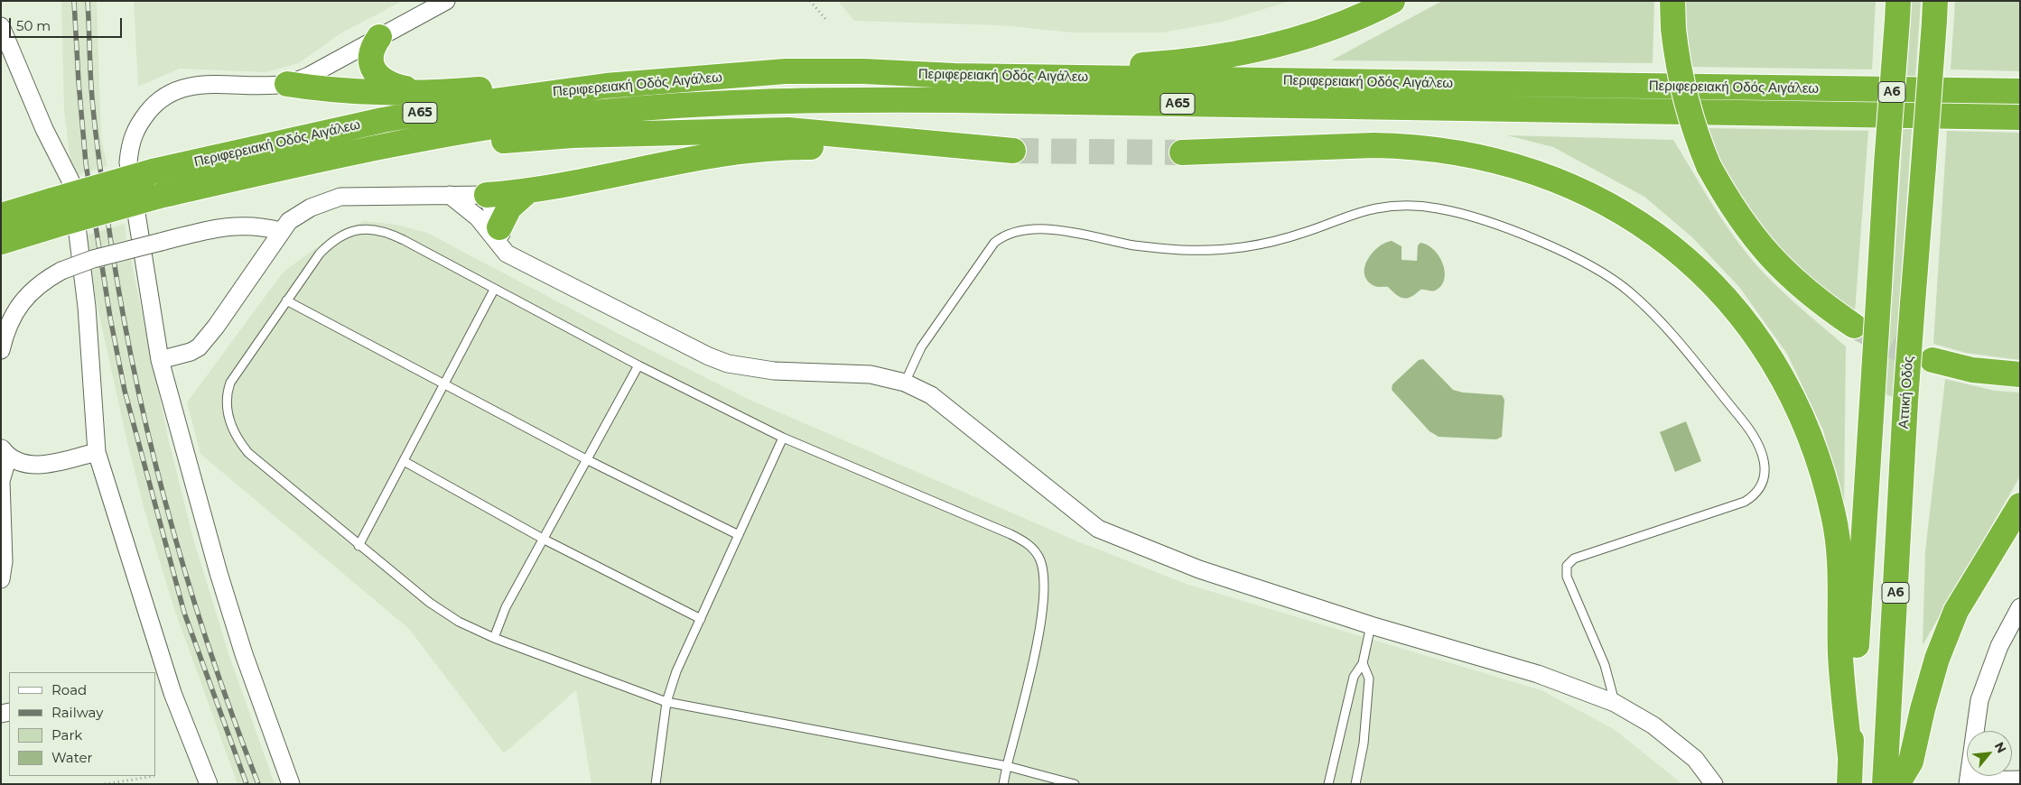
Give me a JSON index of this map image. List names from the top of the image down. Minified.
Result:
{"streets":{"highway":["Περιφερειακή Οδός Αιγάλεω","Α6","Α65","Αττική Οδός"]},"legend":["Road","Railway","Park","Water"],"scale_bar":"50 m","north":"top right"}
